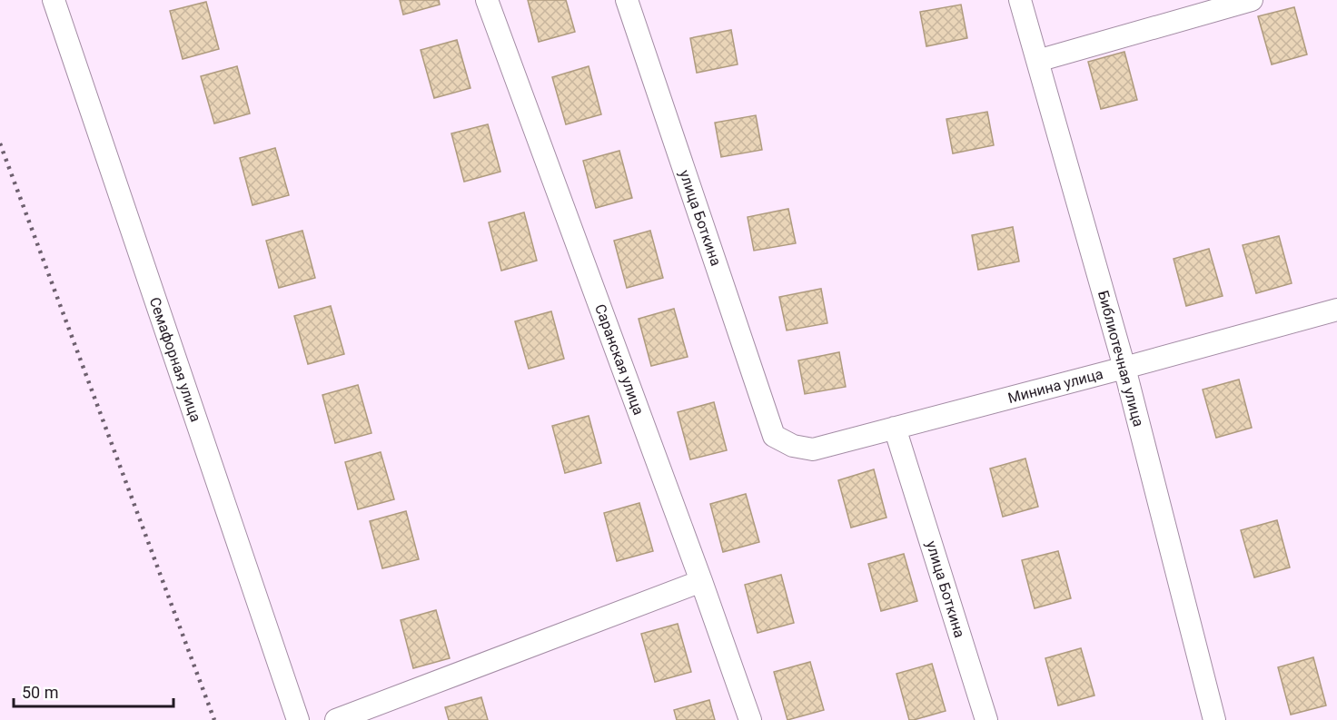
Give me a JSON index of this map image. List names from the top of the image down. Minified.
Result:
{"streets":{"street":["улица Боткина","Библиотечная улица","Семафорная улица","Саранская улица","Минина улица"]},"crossings":[["улица Боткина","Минина улица"],["Библиотечная улица","Минина улица"]],"scale_bar":"50 m"}
